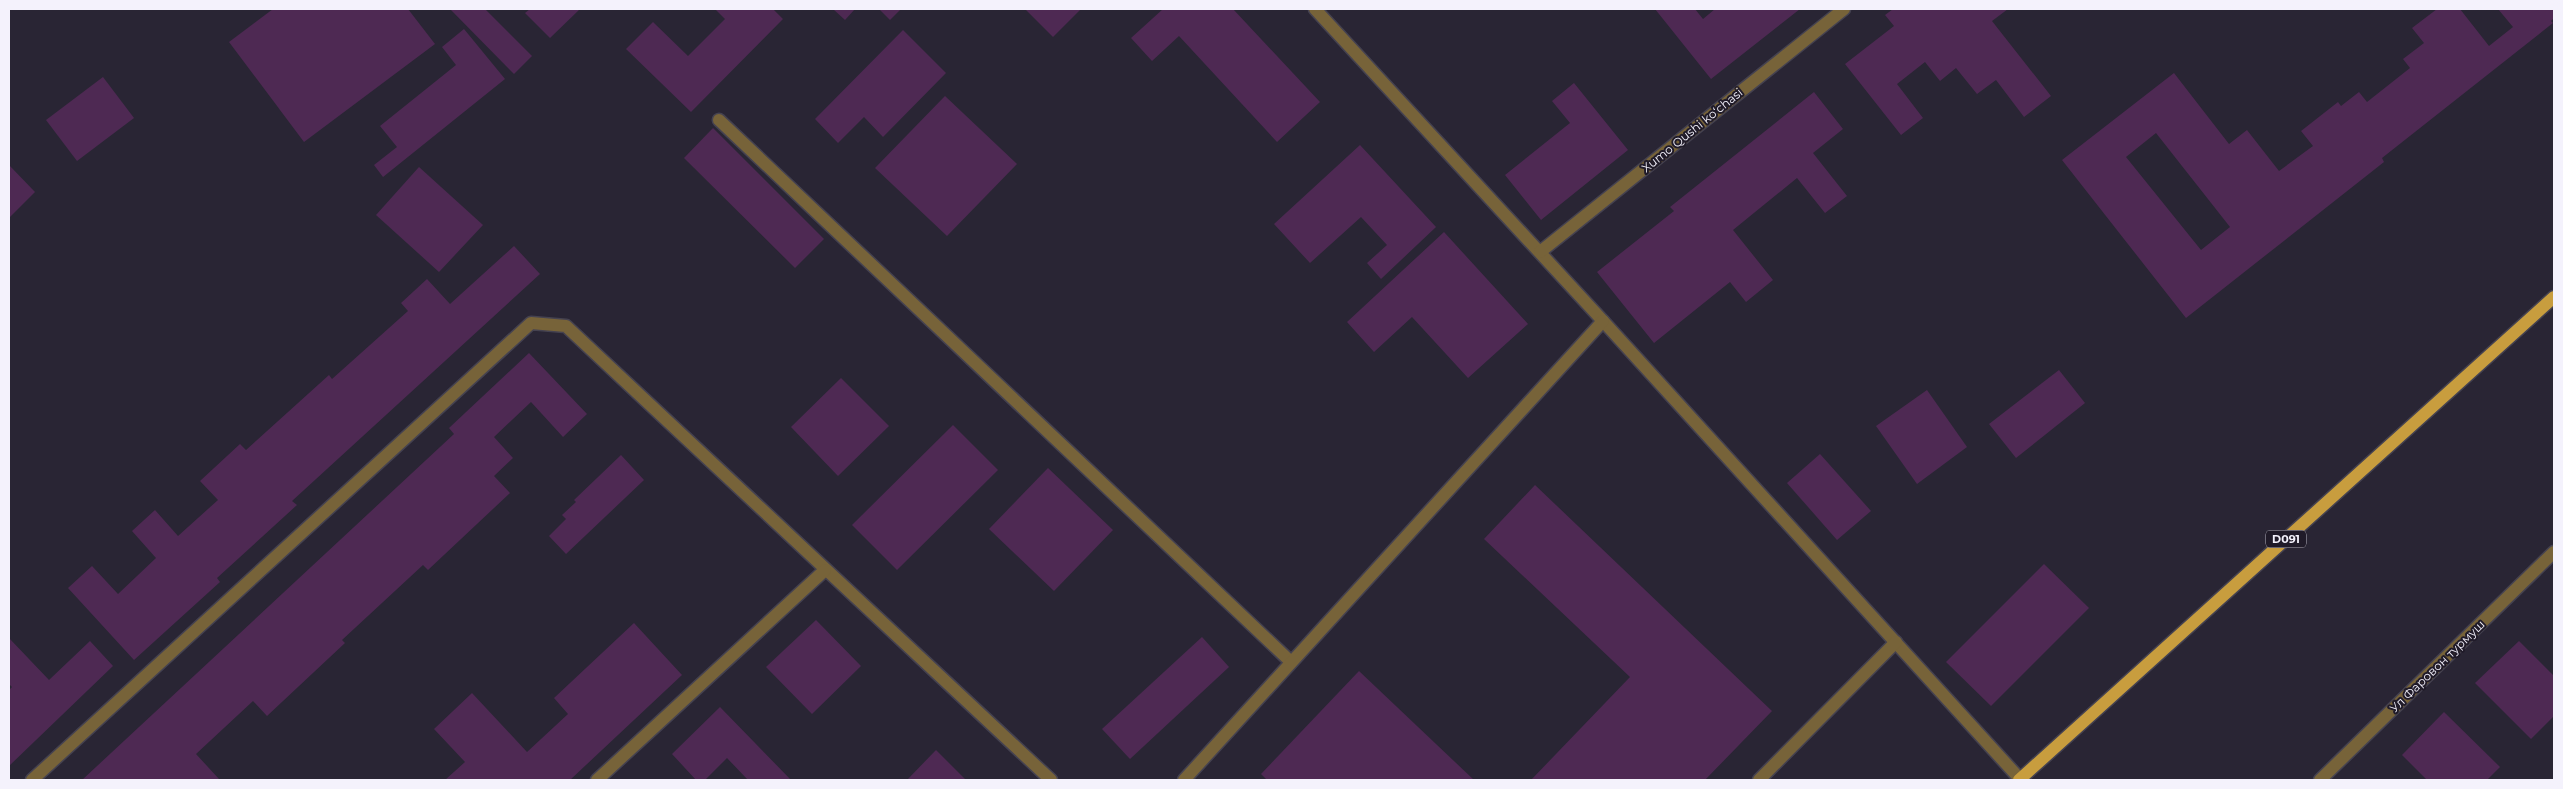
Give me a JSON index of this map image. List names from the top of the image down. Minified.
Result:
{"streets":{"main road":["D091"],"street":["Xumo Qushi koʻchasi","Ул Фаровон турмуш"]}}
